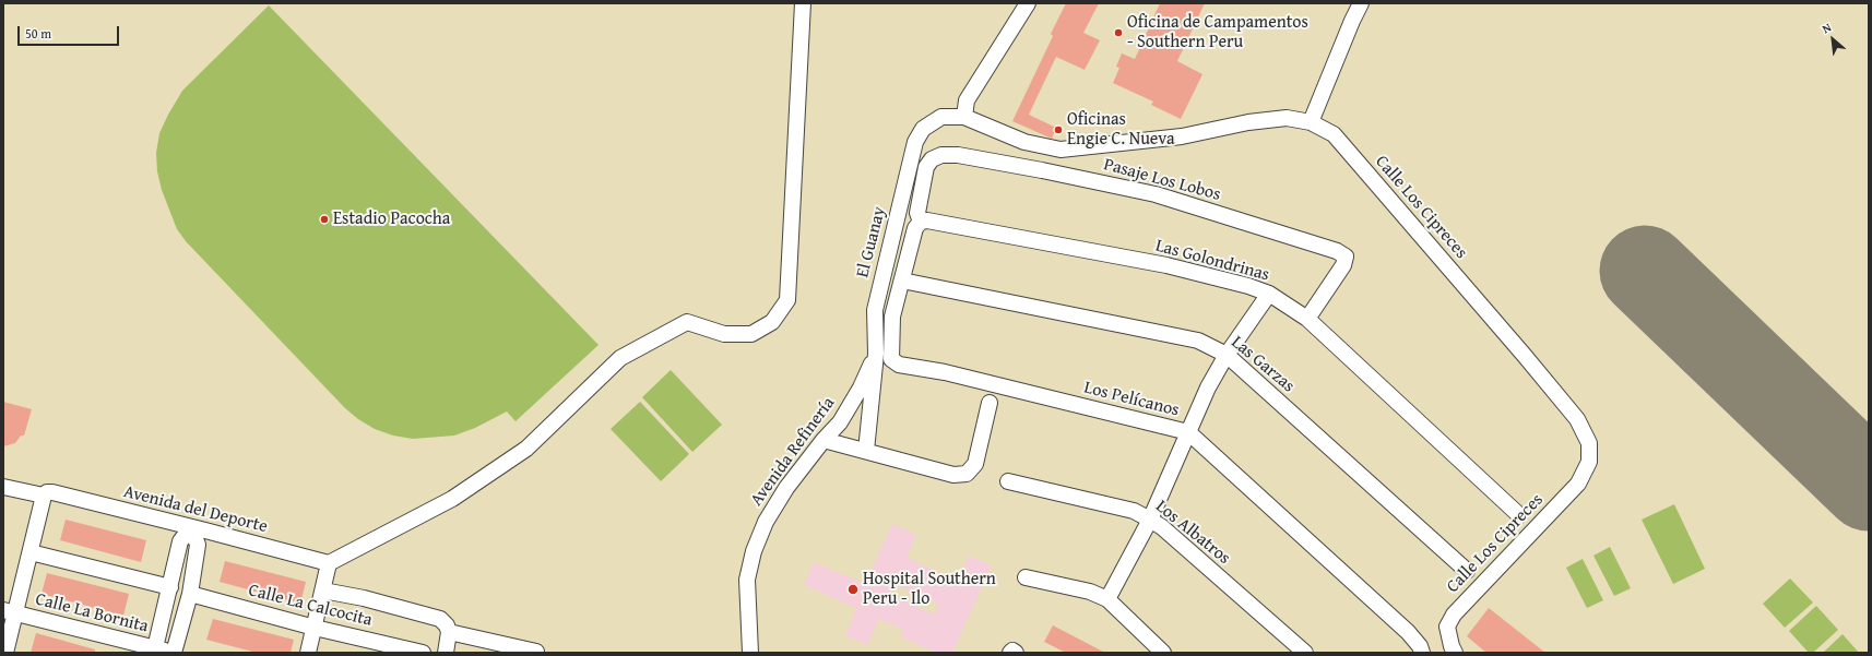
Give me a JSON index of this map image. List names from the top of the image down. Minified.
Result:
{"streets":{"street":["Pasaje Los Lobos","Calle Los Cipreces","El Guanay","Las Golondrinas","Las Garzas","Los Pelícanos","Avenida Refinería","Avenida del Deporte","Los Albatros","Calle La Calcocita","Calle La Bornita"]},"crossings":[["Pasaje Los Lobos","Las Golondrinas"],["Pasaje Los Lobos","Los Pelícanos"],["Calle Los Cipreces","El Guanay"],["El Guanay","Avenida Refinería"],["Las Golondrinas","Los Pelícanos"],["Las Garzas","Los Pelícanos"]],"places":["Oficina de Campamentos - Southern Peru","Oficinas Engie C. Nueva","Estadio Pacocha","Hospital Southern Peru - Ilo"],"scale_bar":"50 m","north":"top left"}
